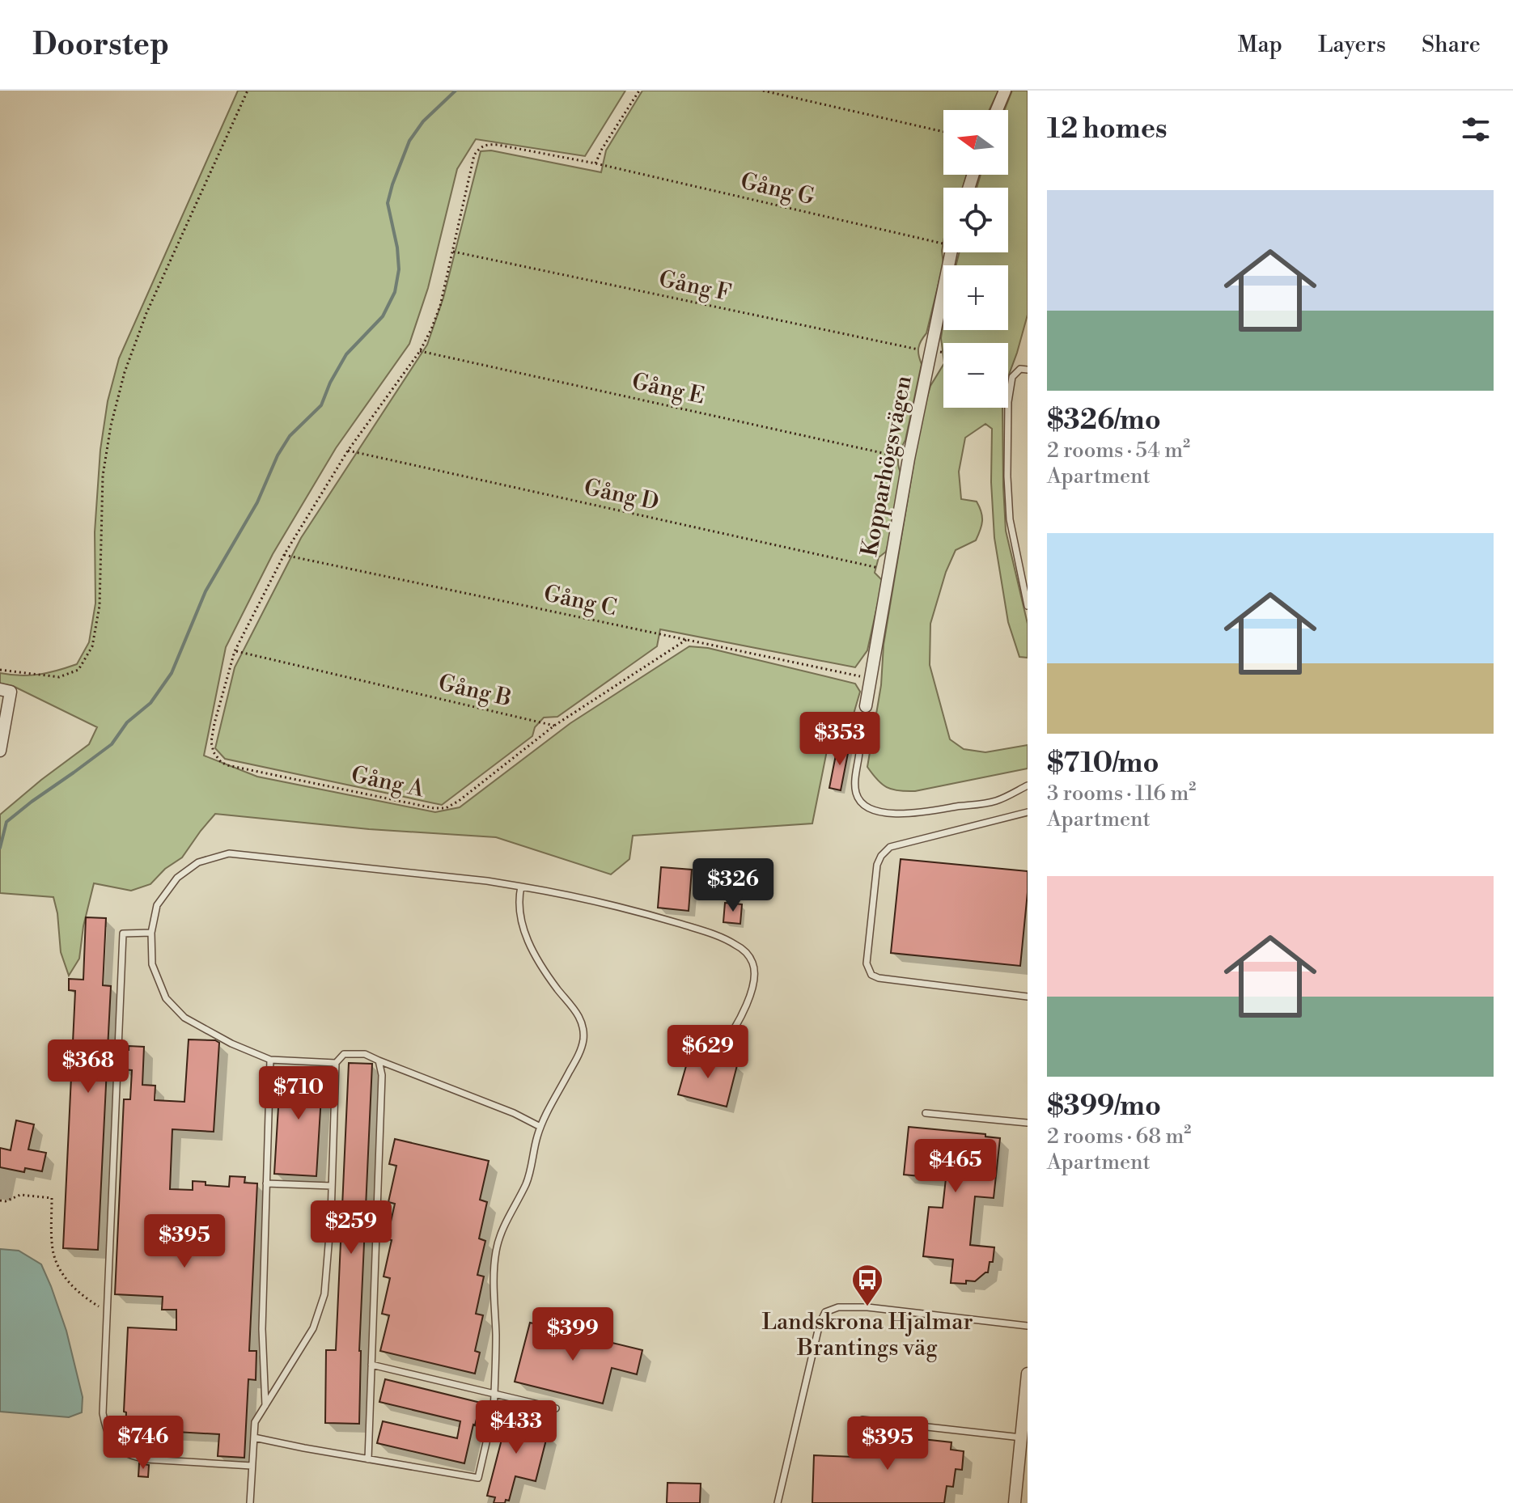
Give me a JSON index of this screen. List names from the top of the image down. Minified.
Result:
{"streets":{"street":["Kopparhögsvägen"],"path":["Gång G","Gång F","Gång E","Gång D","Gång C","Gång B","Gång A"]},"crossings":[["Gång G","Gång F"],["Gång F","Kopparhögsvägen"],["Gång E","Kopparhögsvägen"],["Kopparhögsvägen","Gång D"],["Kopparhögsvägen","Gång C"],["Gång B","Gång A"]],"places":{"bus stop":["Landskrona Hjalmar Brantings väg"]},"north":"left","page":{"header":"Doorstep","nav":["Map","Layers","Share"],"heading":"12 homes","map_buttons":["+","−"],"list":[{"name":"$326/mo","note":"2 rooms · 54 m² · Apartment"},{"name":"$710/mo","note":"3 rooms · 116 m² · Apartment"},{"name":"$399/mo","note":"2 rooms · 68 m² · Apartment"}],"price":["$353","$326","$629","$368","$710","$465","$259","$395","$399","$433","$746","$395"]}}
